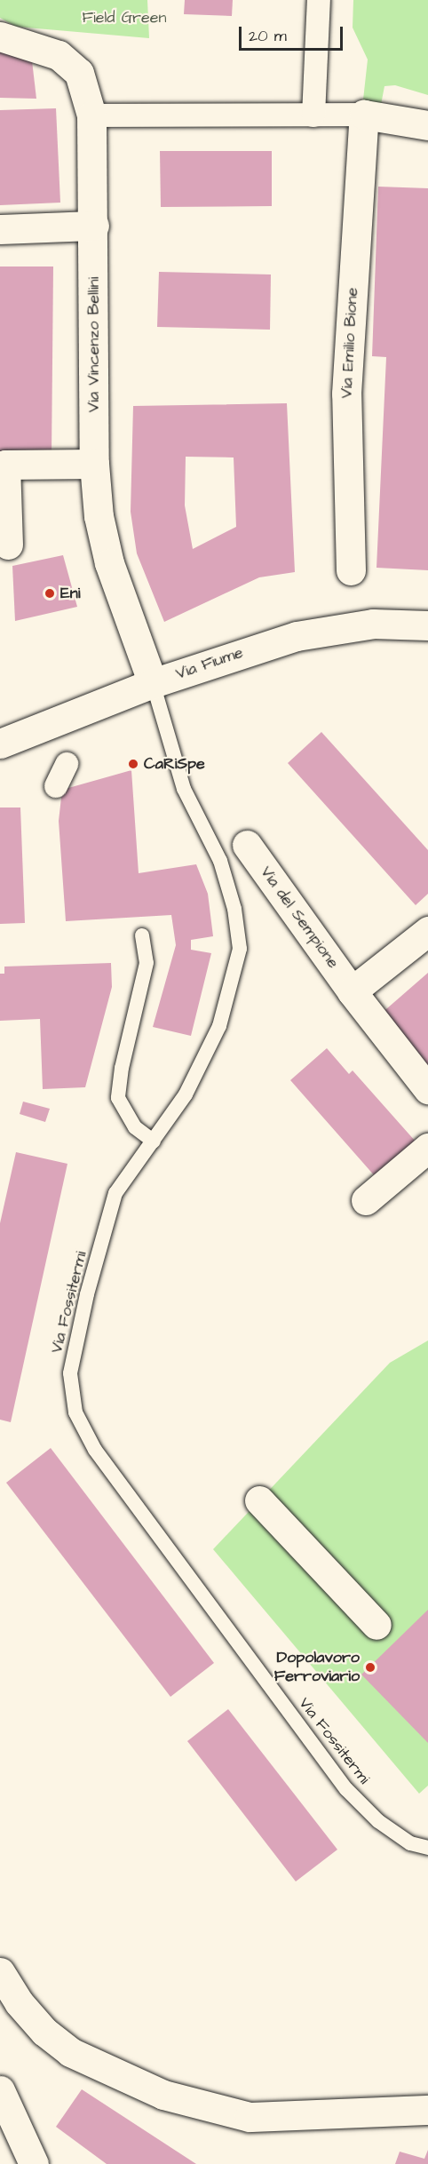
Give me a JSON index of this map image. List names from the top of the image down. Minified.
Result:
{"streets":{"street":["Via Emilio Bione","Via Vincenzo Bellini","Via Fiume","Via del Sempione"],"lane":["Via Fossitermi"]},"crossings":[["Via Vincenzo Bellini","Via Fiume"],["Via Vincenzo Bellini","Via Fossitermi"],["Via Fiume","Via Fossitermi"]],"parks":["Field Green"],"places":["Eni","CaRiSpe","Dopolavoro Ferroviario"],"scale_bar":"20 m"}
